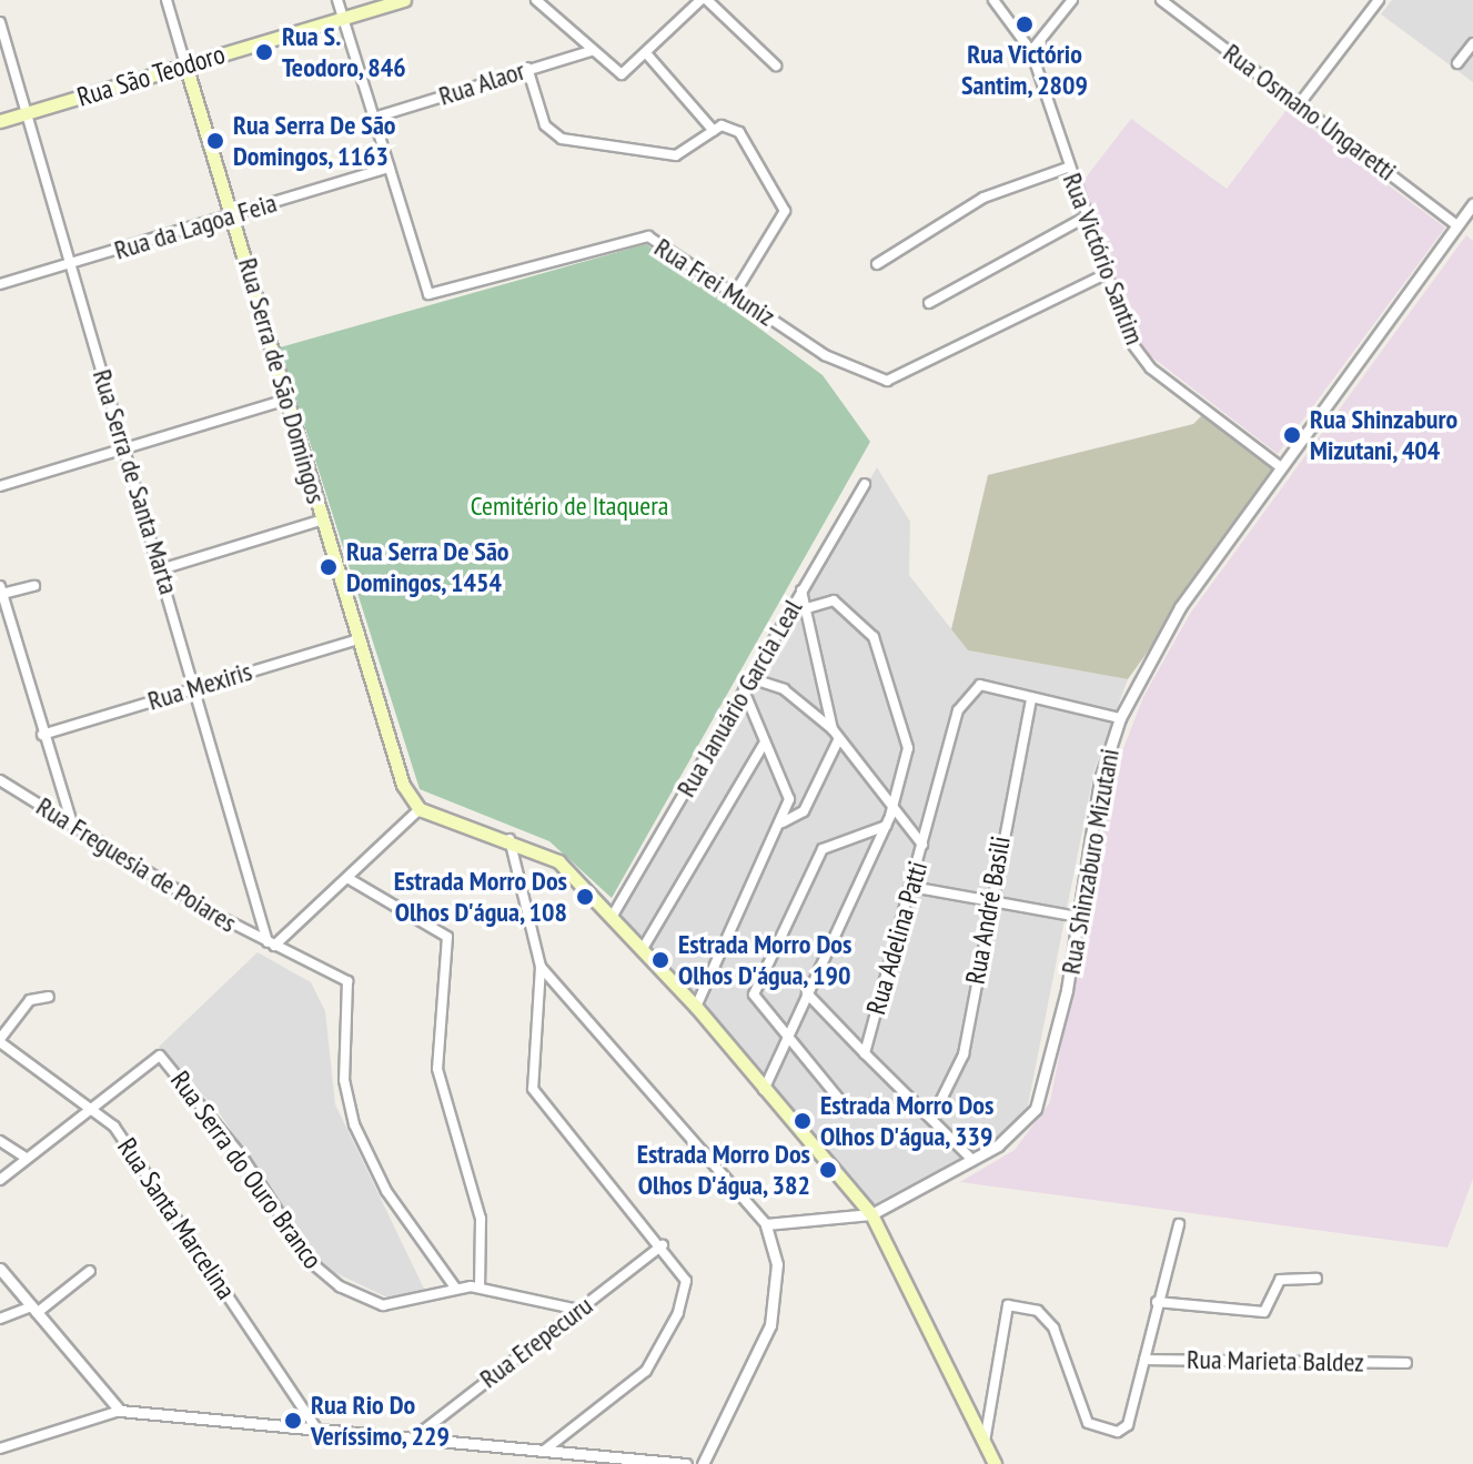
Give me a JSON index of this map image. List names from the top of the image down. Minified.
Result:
{"streets":{"main road":["Rua São Teodoro","Rua Serra de São Domingos"],"street":["Rua Alaor","Rua Osmano Ungaretti","Rua da Lagoa Feia","Rua Victório Santim","Rua Frei Muniz","Rua Serra de Santa Marta","Rua Mexiris","Rua Januário Garcia Leal","Rua Shinzaburo Mizutani","Rua Freguesia de Poiares","Rua André Basili","Rua Adelina Patti","Rua Serra do Ouro Branco","Rua Santa Marcelina","Rua Erepecuru","Rua Marieta Baldez"]},"crossings":[["Rua São Teodoro","Rua Serra de São Domingos"],["Rua São Teodoro","Rua Serra de Santa Marta"],["Rua Osmano Ungaretti","Rua Shinzaburo Mizutani"],["Rua da Lagoa Feia","Rua Frei Muniz"],["Rua da Lagoa Feia","Rua Serra de São Domingos"],["Rua da Lagoa Feia","Rua Serra de Santa Marta"],["Rua Victório Santim","Rua Frei Muniz"],["Rua Victório Santim","Rua Shinzaburo Mizutani"],["Rua Serra de São Domingos","Rua Mexiris"],["Rua Serra de Santa Marta","Rua Mexiris"],["Rua Serra de Santa Marta","Rua Freguesia de Poiares"],["Rua Freguesia de Poiares","Rua Serra do Ouro Branco"],["Rua André Basili","Rua Adelina Patti"],["Rua Serra do Ouro Branco","Rua Santa Marcelina"]],"parks":["Cemitério de Itaquera"],"places":["Rua Victório Santim, 2809","Rua S. Teodoro, 846","Rua Serra De São Domingos, 1163","Rua Shinzaburo Mizutani, 404","Rua Serra De São Domingos, 1454","Estrada Morro Dos Olhos D'água, 108","Estrada Morro Dos Olhos D'água, 190","Estrada Morro Dos Olhos D'água, 339","Estrada Morro Dos Olhos D'água, 382","Rua Rio Do Veríssimo, 229"]}
